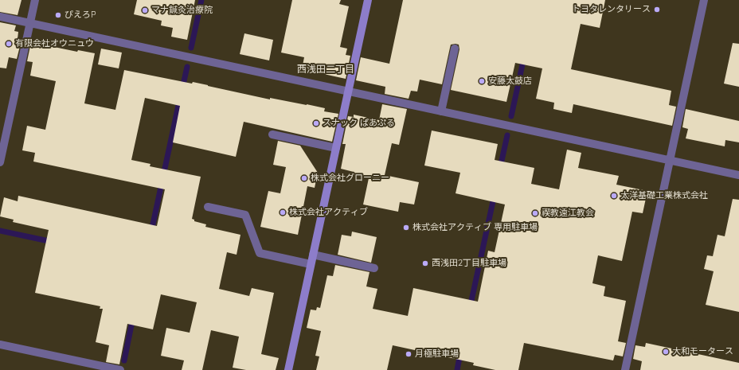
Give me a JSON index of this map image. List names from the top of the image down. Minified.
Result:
{"districts":["西浅田二丁目"],"places":["トヨタレンタリース","マナ鍼灸治療院","ぴえろP","有限会社オウニュウ","安藤太鼓店","スナック ぱあぷる","株式会社グローニー","太洋基礎工業株式会社","株式会社アクティブ","禊教遠江教会","株式会社アクティブ 専用駐車場","西浅田2丁目駐車場","大和モータース","月極駐車場"]}
